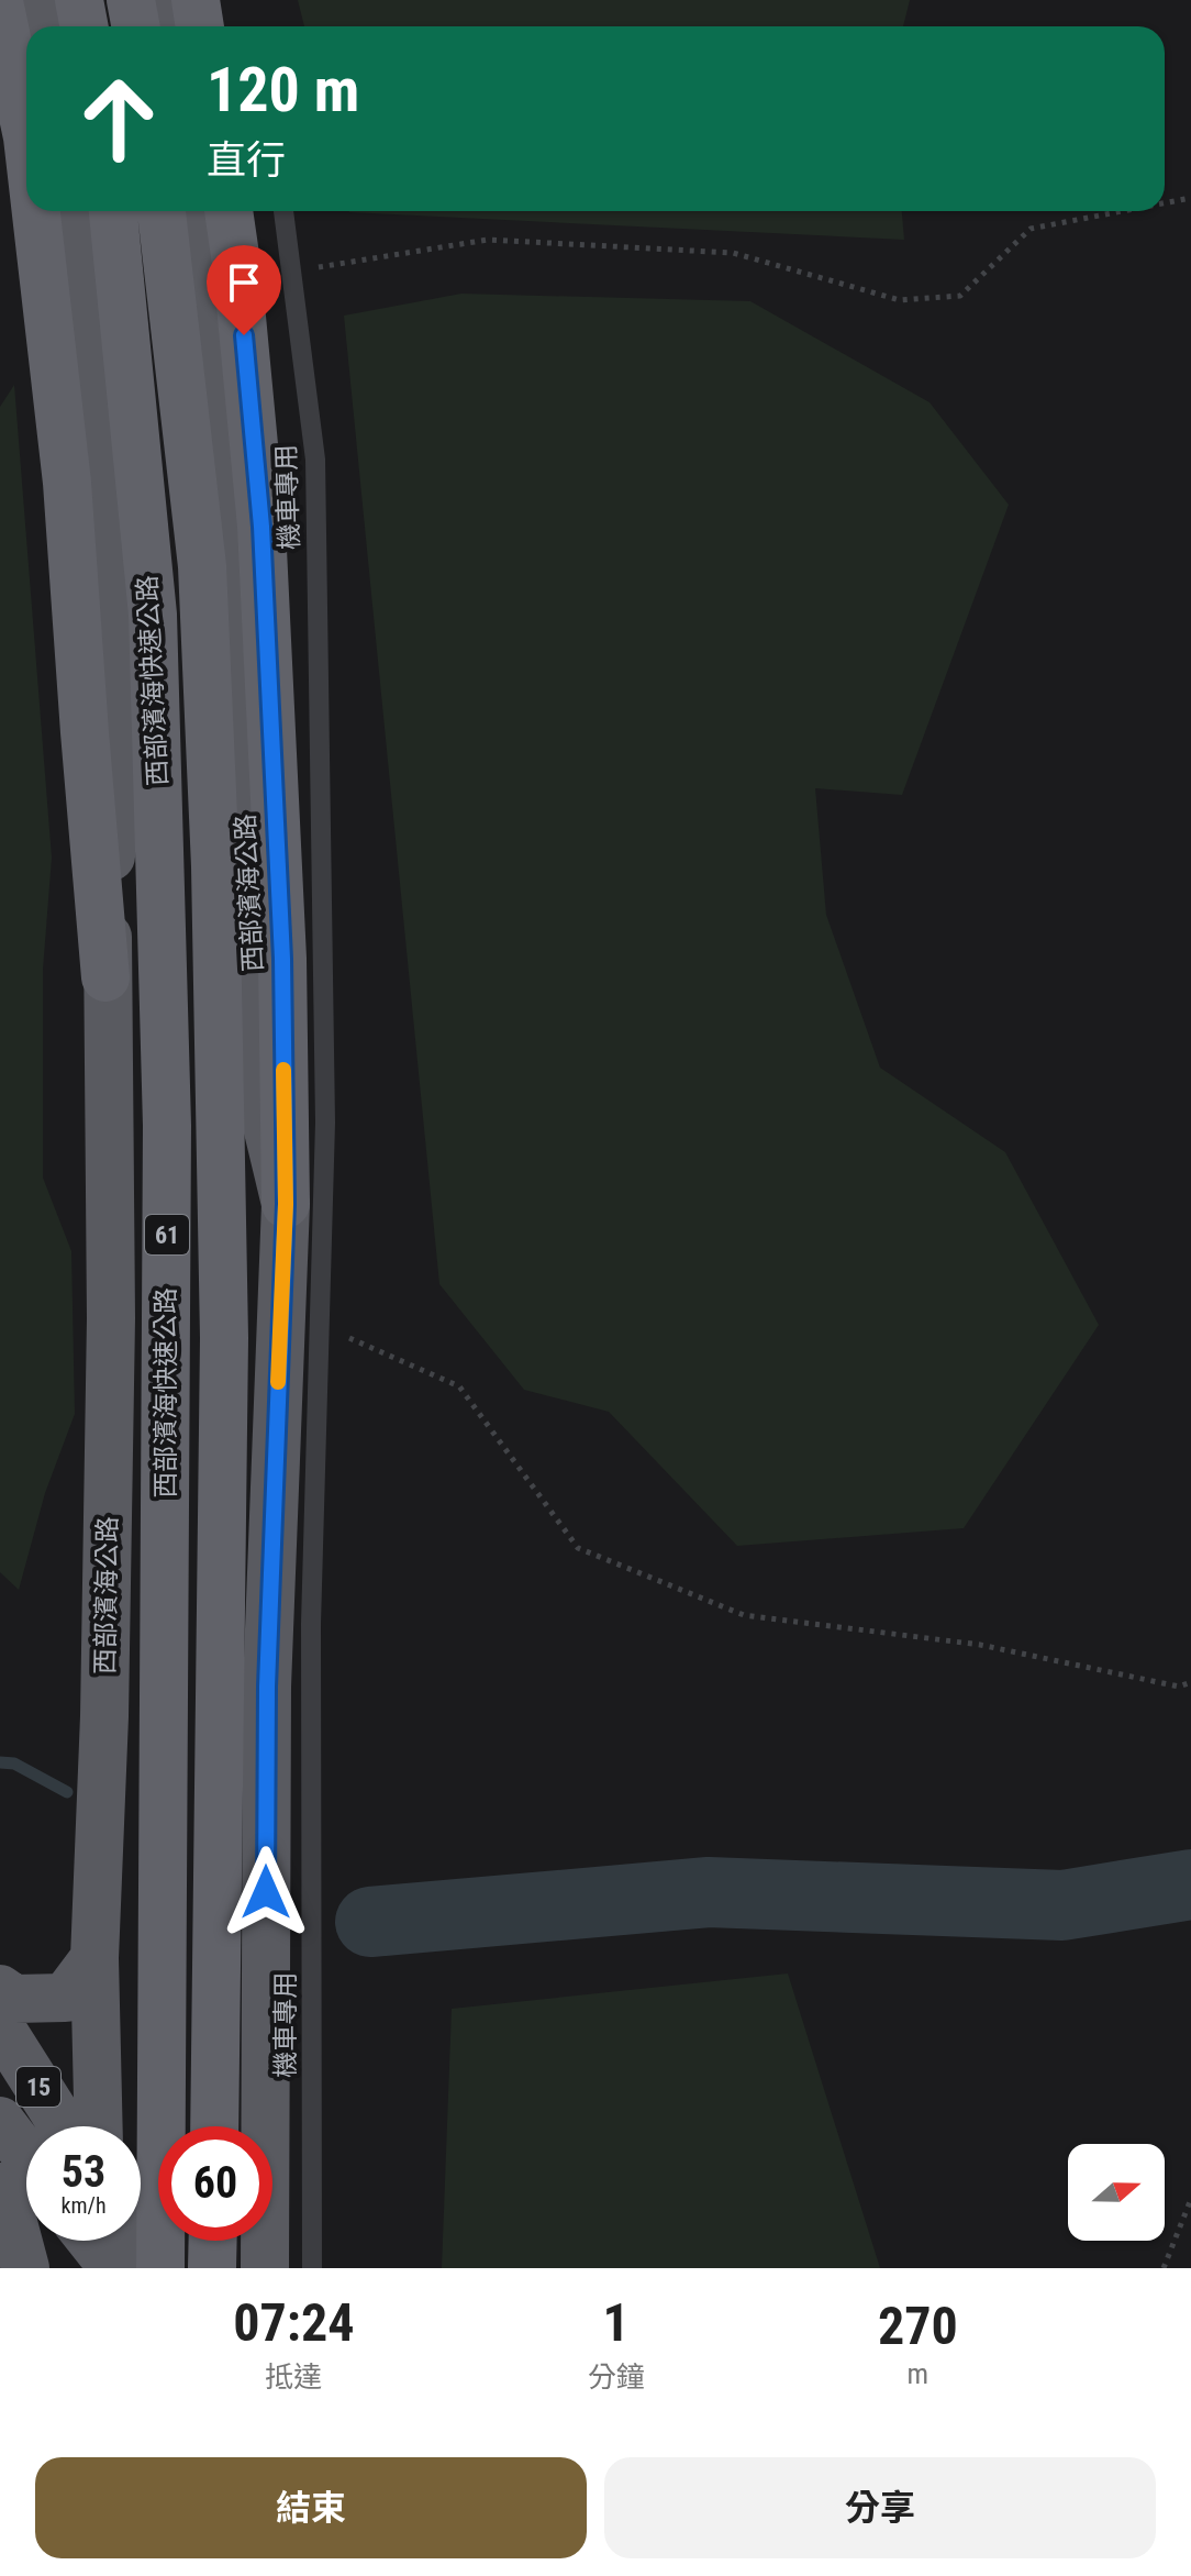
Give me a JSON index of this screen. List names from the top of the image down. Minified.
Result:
{"streets":{"highway":["西部濱海快速公路","61"],"main road":["西部濱海公路","15"],"lane":["機車專用"]},"north":"right","page":{"turn":["120 m","直行"],"speed":"53 km/h","limit":"60","eta":["07:24","抵達","1","分鐘","270","m"],"buttons":["結束","分享"]}}
